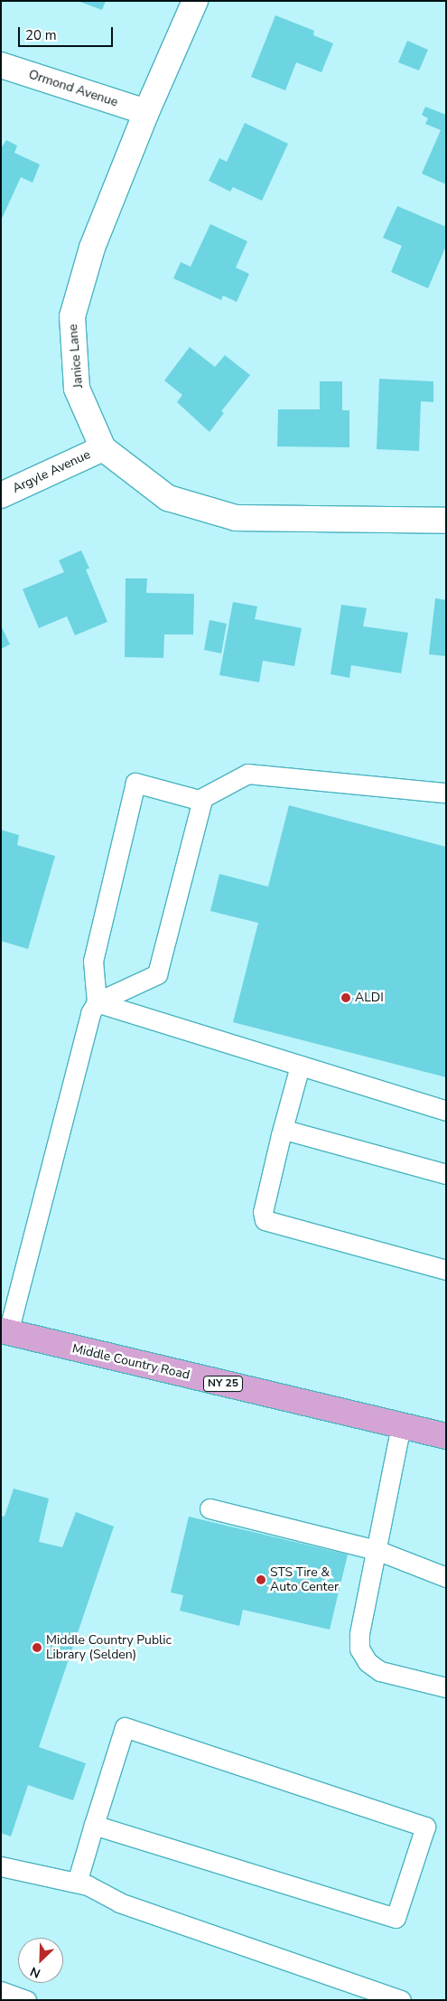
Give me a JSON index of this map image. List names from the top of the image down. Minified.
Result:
{"streets":{"main road":["Middle Country Road","NY 25"],"street":["Ormond Avenue","Janice Lane","Argyle Avenue"]},"crossings":[["Ormond Avenue","Janice Lane"],["Janice Lane","Argyle Avenue"]],"places":["ALDI","STS Tire & Auto Center","Middle Country Public Library (Selden)"],"scale_bar":"20 m","north":"bottom left"}
